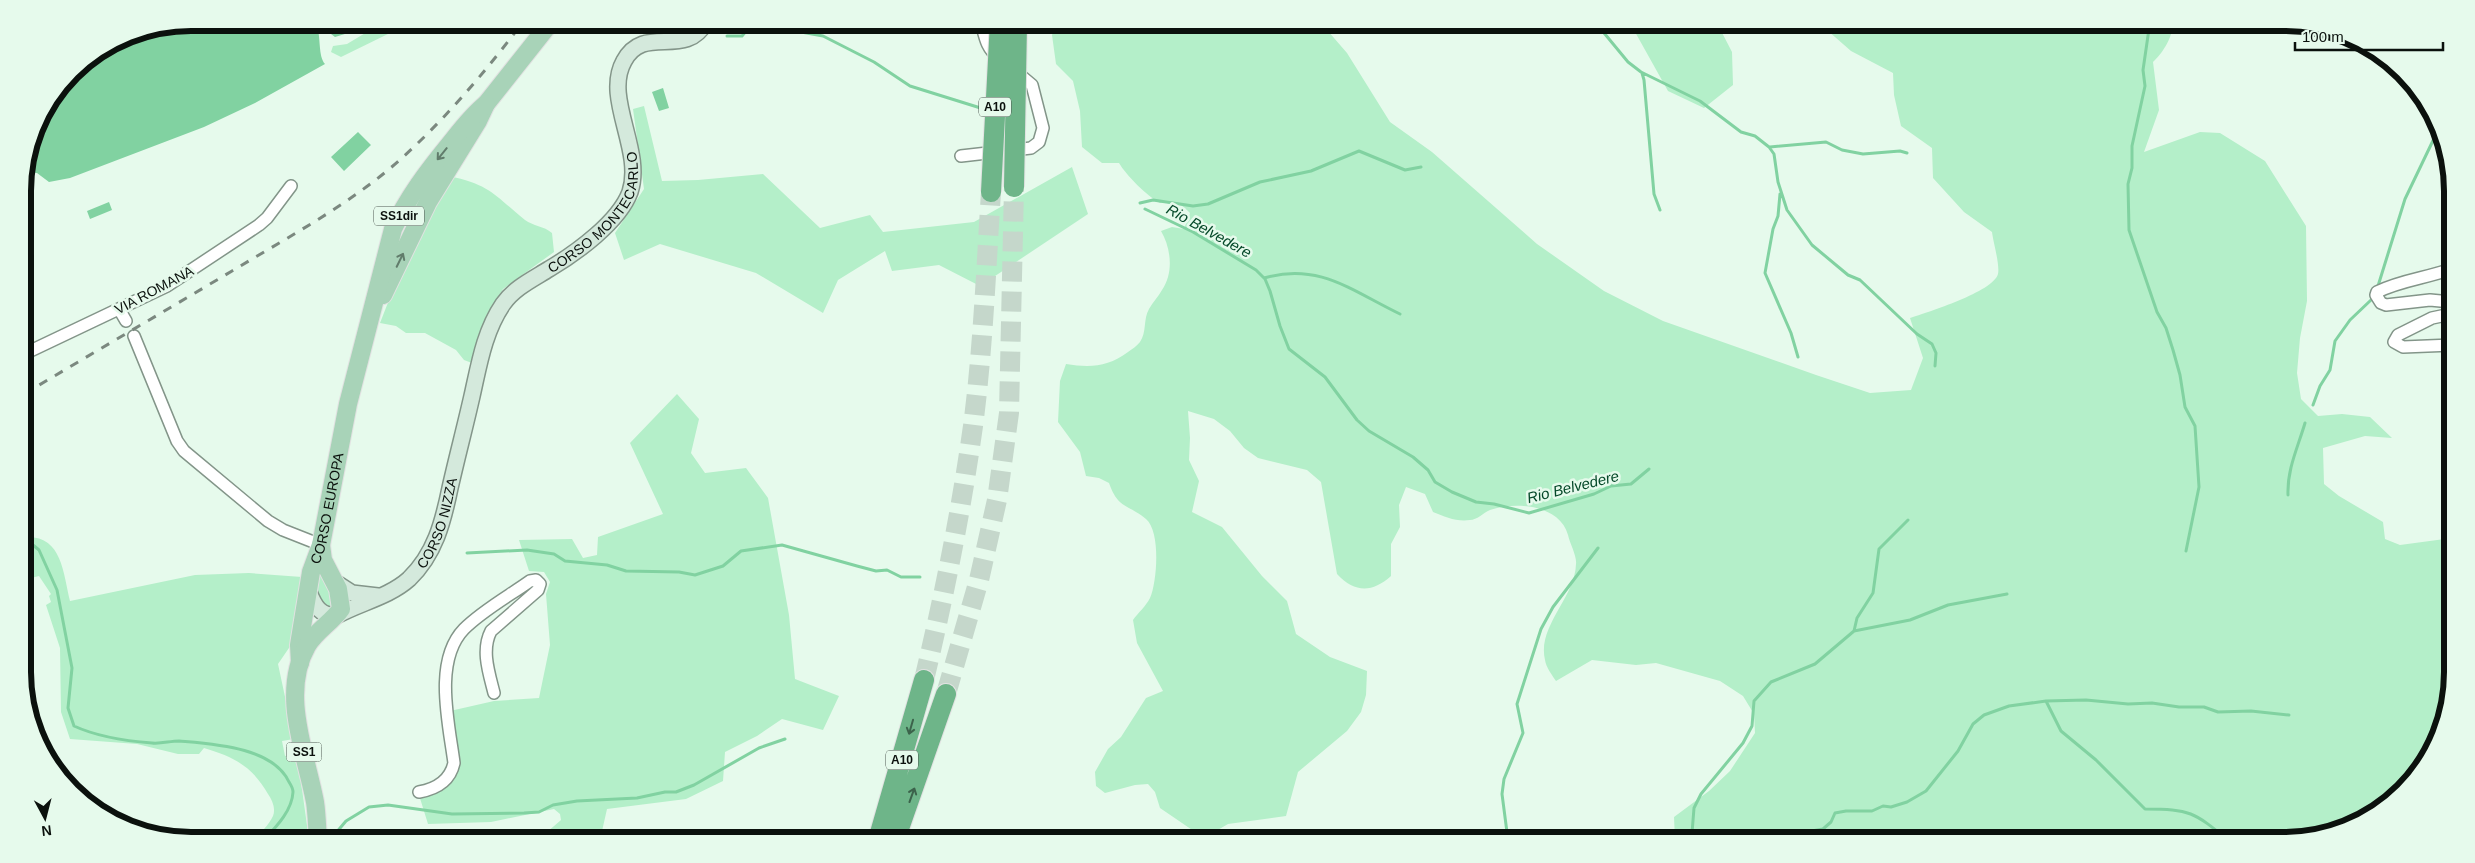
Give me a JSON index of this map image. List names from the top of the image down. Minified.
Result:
{"streets":{"highway":["A10"],"main road":["CORSO MONTECARLO","SS1dir","CORSO EUROPA","CORSO NIZZA","SS1"],"street":["VIA ROMANA"]},"crossings":[["CORSO MONTECARLO","CORSO NIZZA"],["SS1dir","CORSO EUROPA"],["SS1dir","SS1"],["CORSO EUROPA","SS1"],["CORSO NIZZA","SS1"]],"water":["Rio Belvedere"],"scale_bar":"100 m","north":"bottom"}
